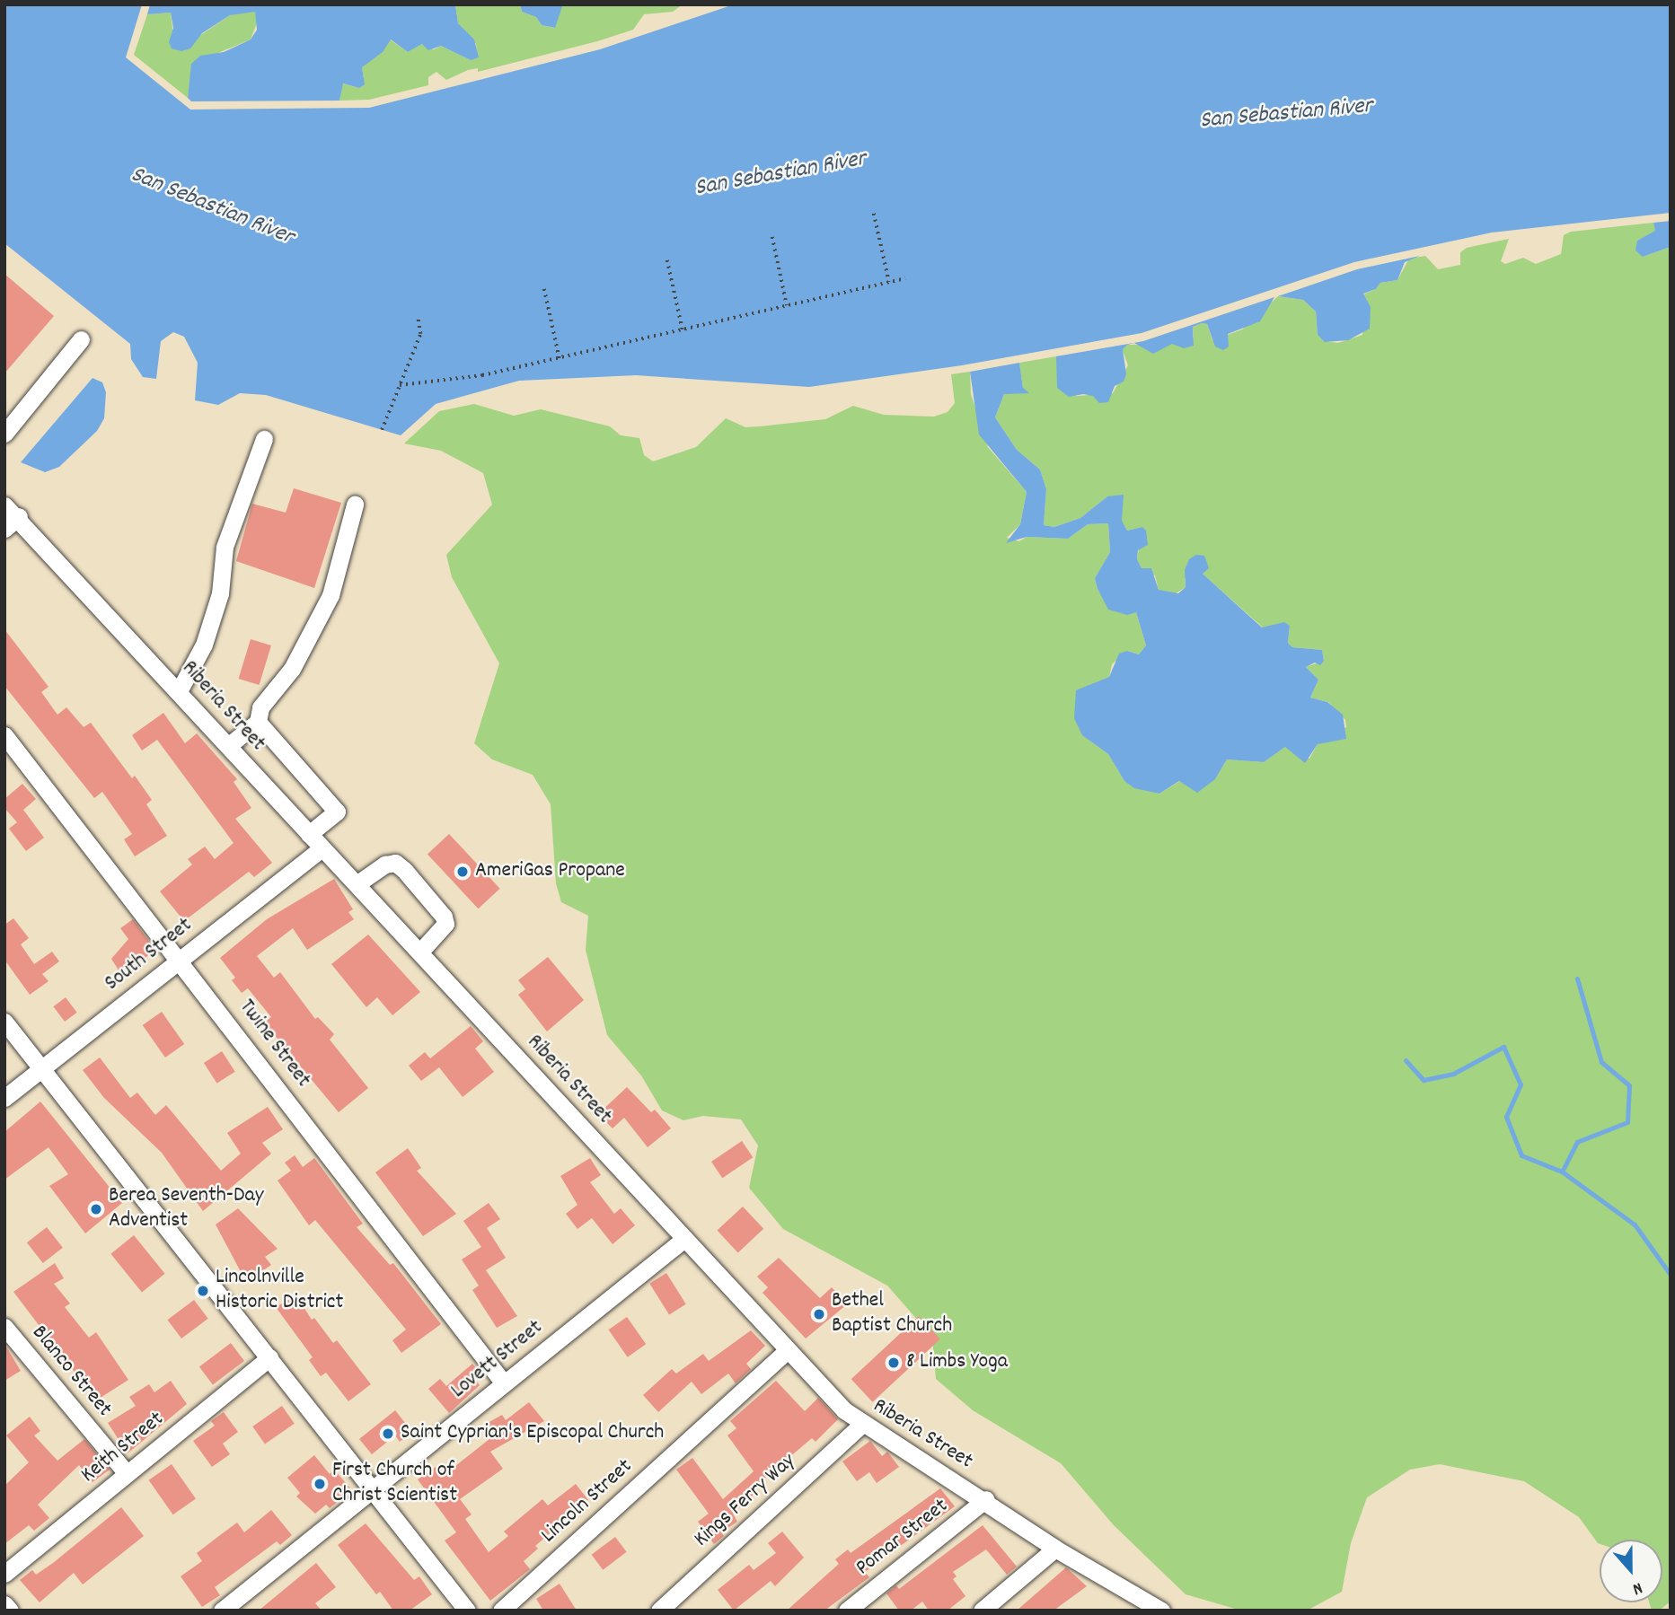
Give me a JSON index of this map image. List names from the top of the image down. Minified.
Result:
{"streets":{"street":["Riberia Street","South Street","Twine Street","Lovett Street","Blanco Street","Keith Street","Kings Ferry Way","Lincoln Street","Pomar Street"]},"crossings":[["Riberia Street","South Street"],["Riberia Street","Lovett Street"],["Riberia Street","Kings Ferry Way"],["Riberia Street","Lincoln Street"],["Riberia Street","Pomar Street"],["South Street","Twine Street"],["Twine Street","Lovett Street"],["Blanco Street","Keith Street"]],"water":["San Sebastian River"],"places":["AmeriGas Propane","Berea Seventh-Day Adventist","Lincolnville Historic District","Bethel Baptist Church","8 Limbs Yoga","Saint Cyprian's Episcopal Church","First Church of Christ Scientist"],"north":"bottom"}
